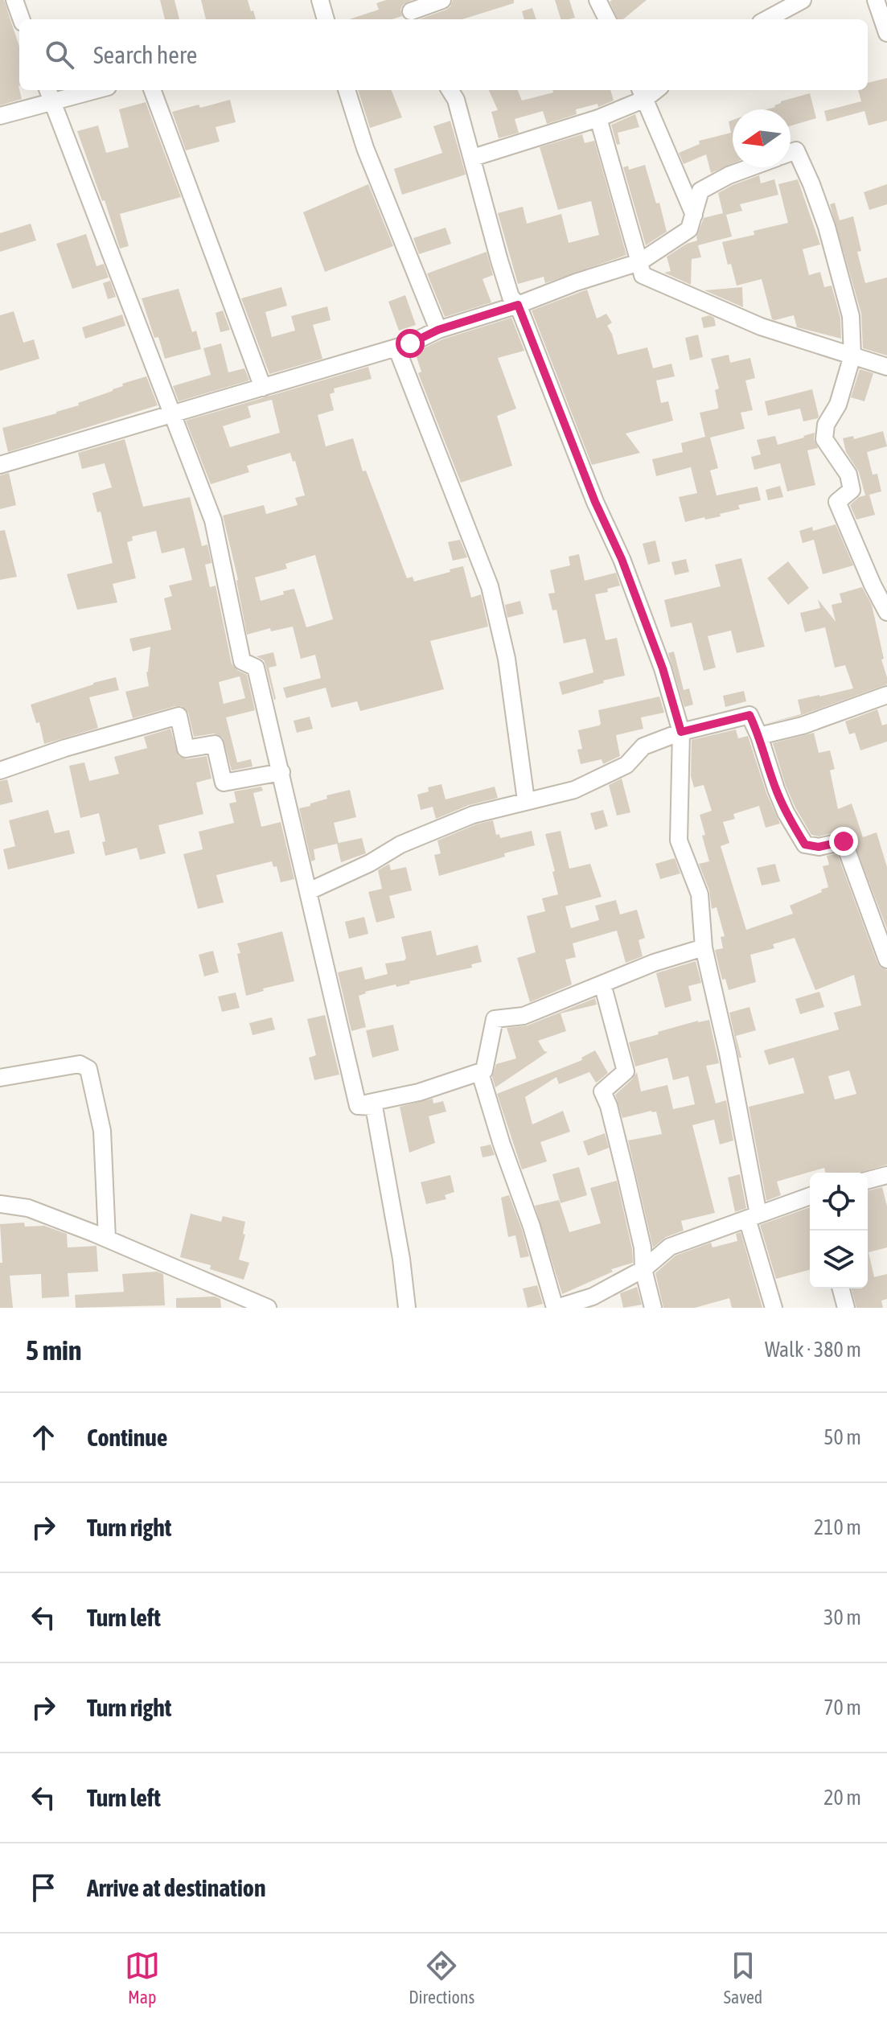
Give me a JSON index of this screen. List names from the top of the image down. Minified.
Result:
{"north":"left","page":{"search":"Search here","heading":["5 min","Walk · 380 m"],"list":[["Continue","50 m"],["Turn right","210 m"],["Turn left","30 m"],["Turn right","70 m"],["Turn left","20 m"],"Arrive at destination"],"nav":["Map","Directions","Saved"]}}
